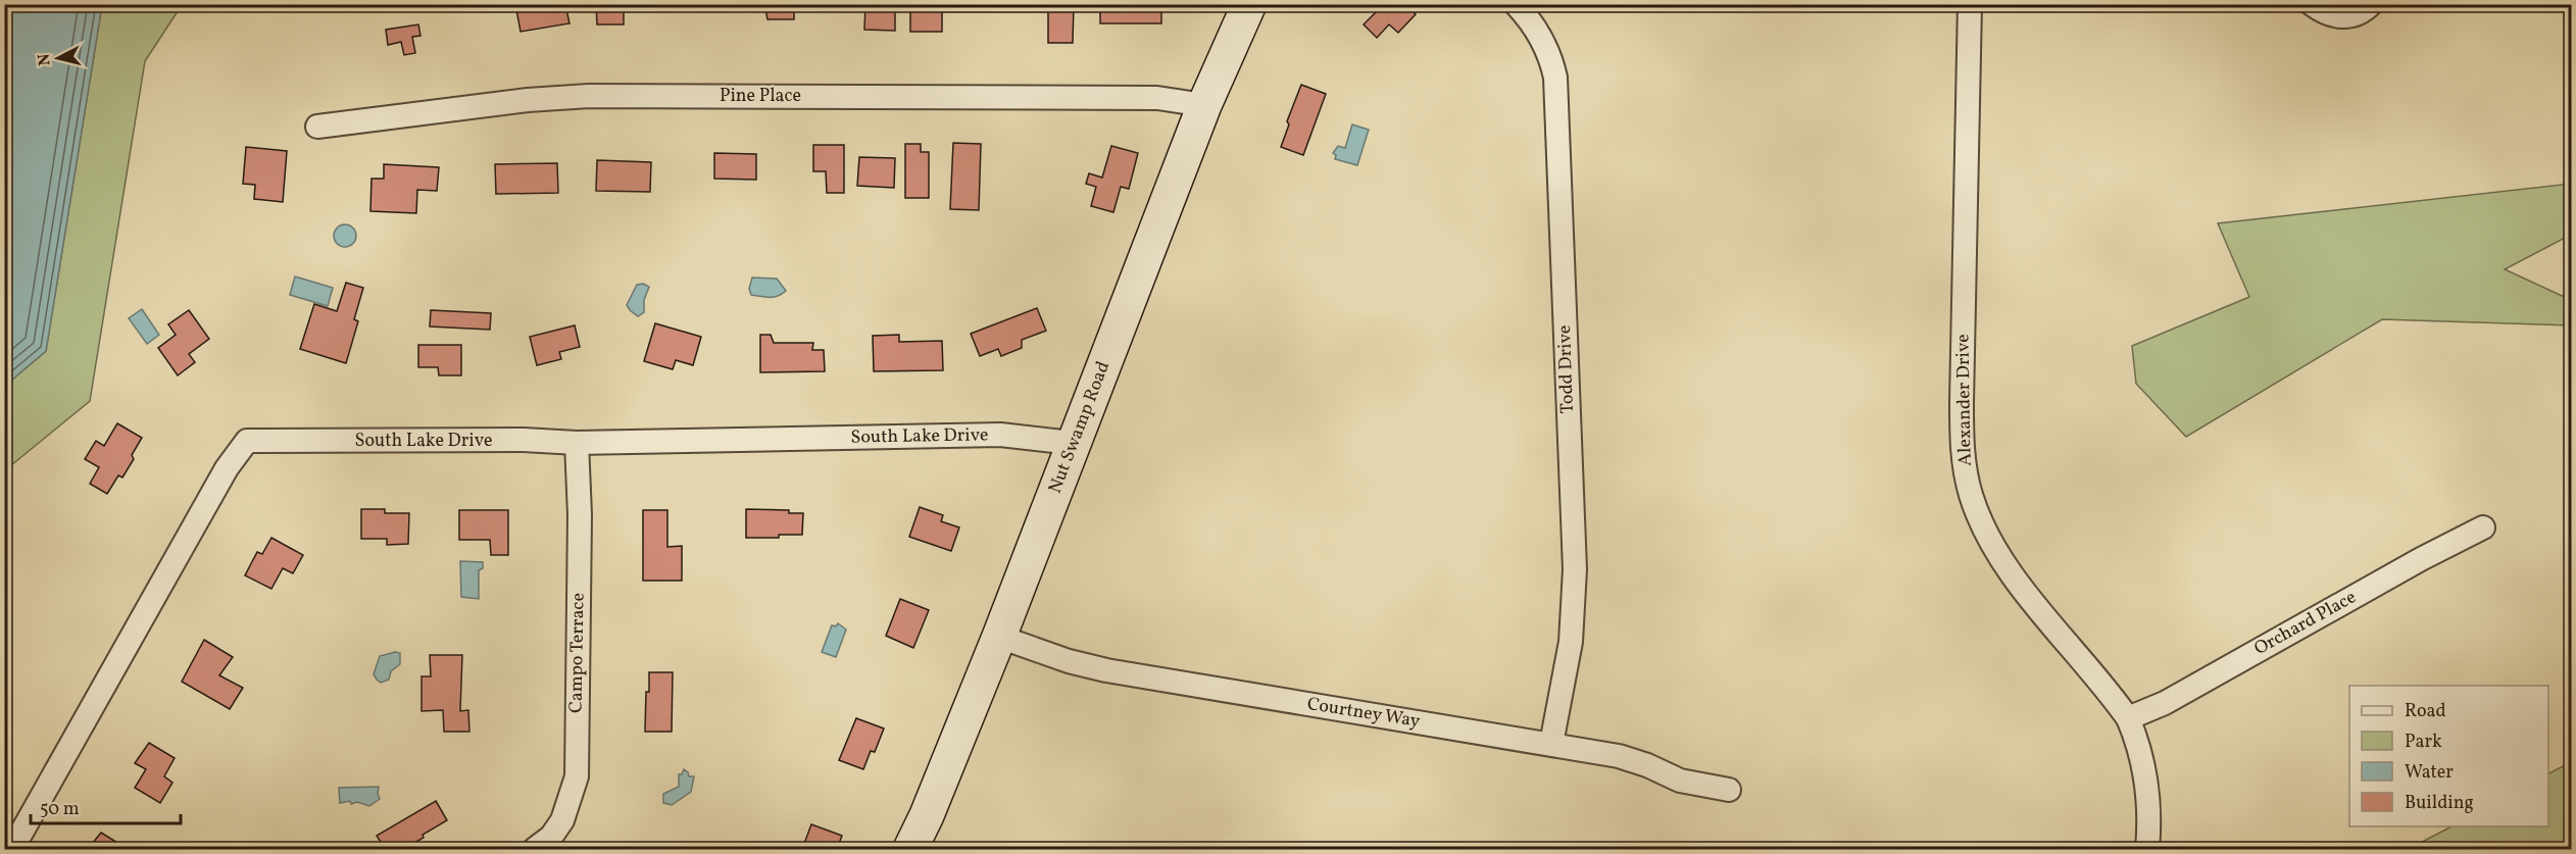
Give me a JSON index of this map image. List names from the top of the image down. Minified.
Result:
{"streets":{"main road":["Nut Swamp Road"],"street":["Pine Place","Todd Drive","Alexander Drive","South Lake Drive","Orchard Place","Campo Terrace","Courtney Way"]},"crossings":[["Pine Place","Nut Swamp Road"],["Todd Drive","Courtney Way"],["Alexander Drive","Orchard Place"],["Nut Swamp Road","South Lake Drive"],["Nut Swamp Road","Courtney Way"],["South Lake Drive","Campo Terrace"]],"legend":["Road","Park","Water","Building"],"scale_bar":"50 m","north":"left"}
